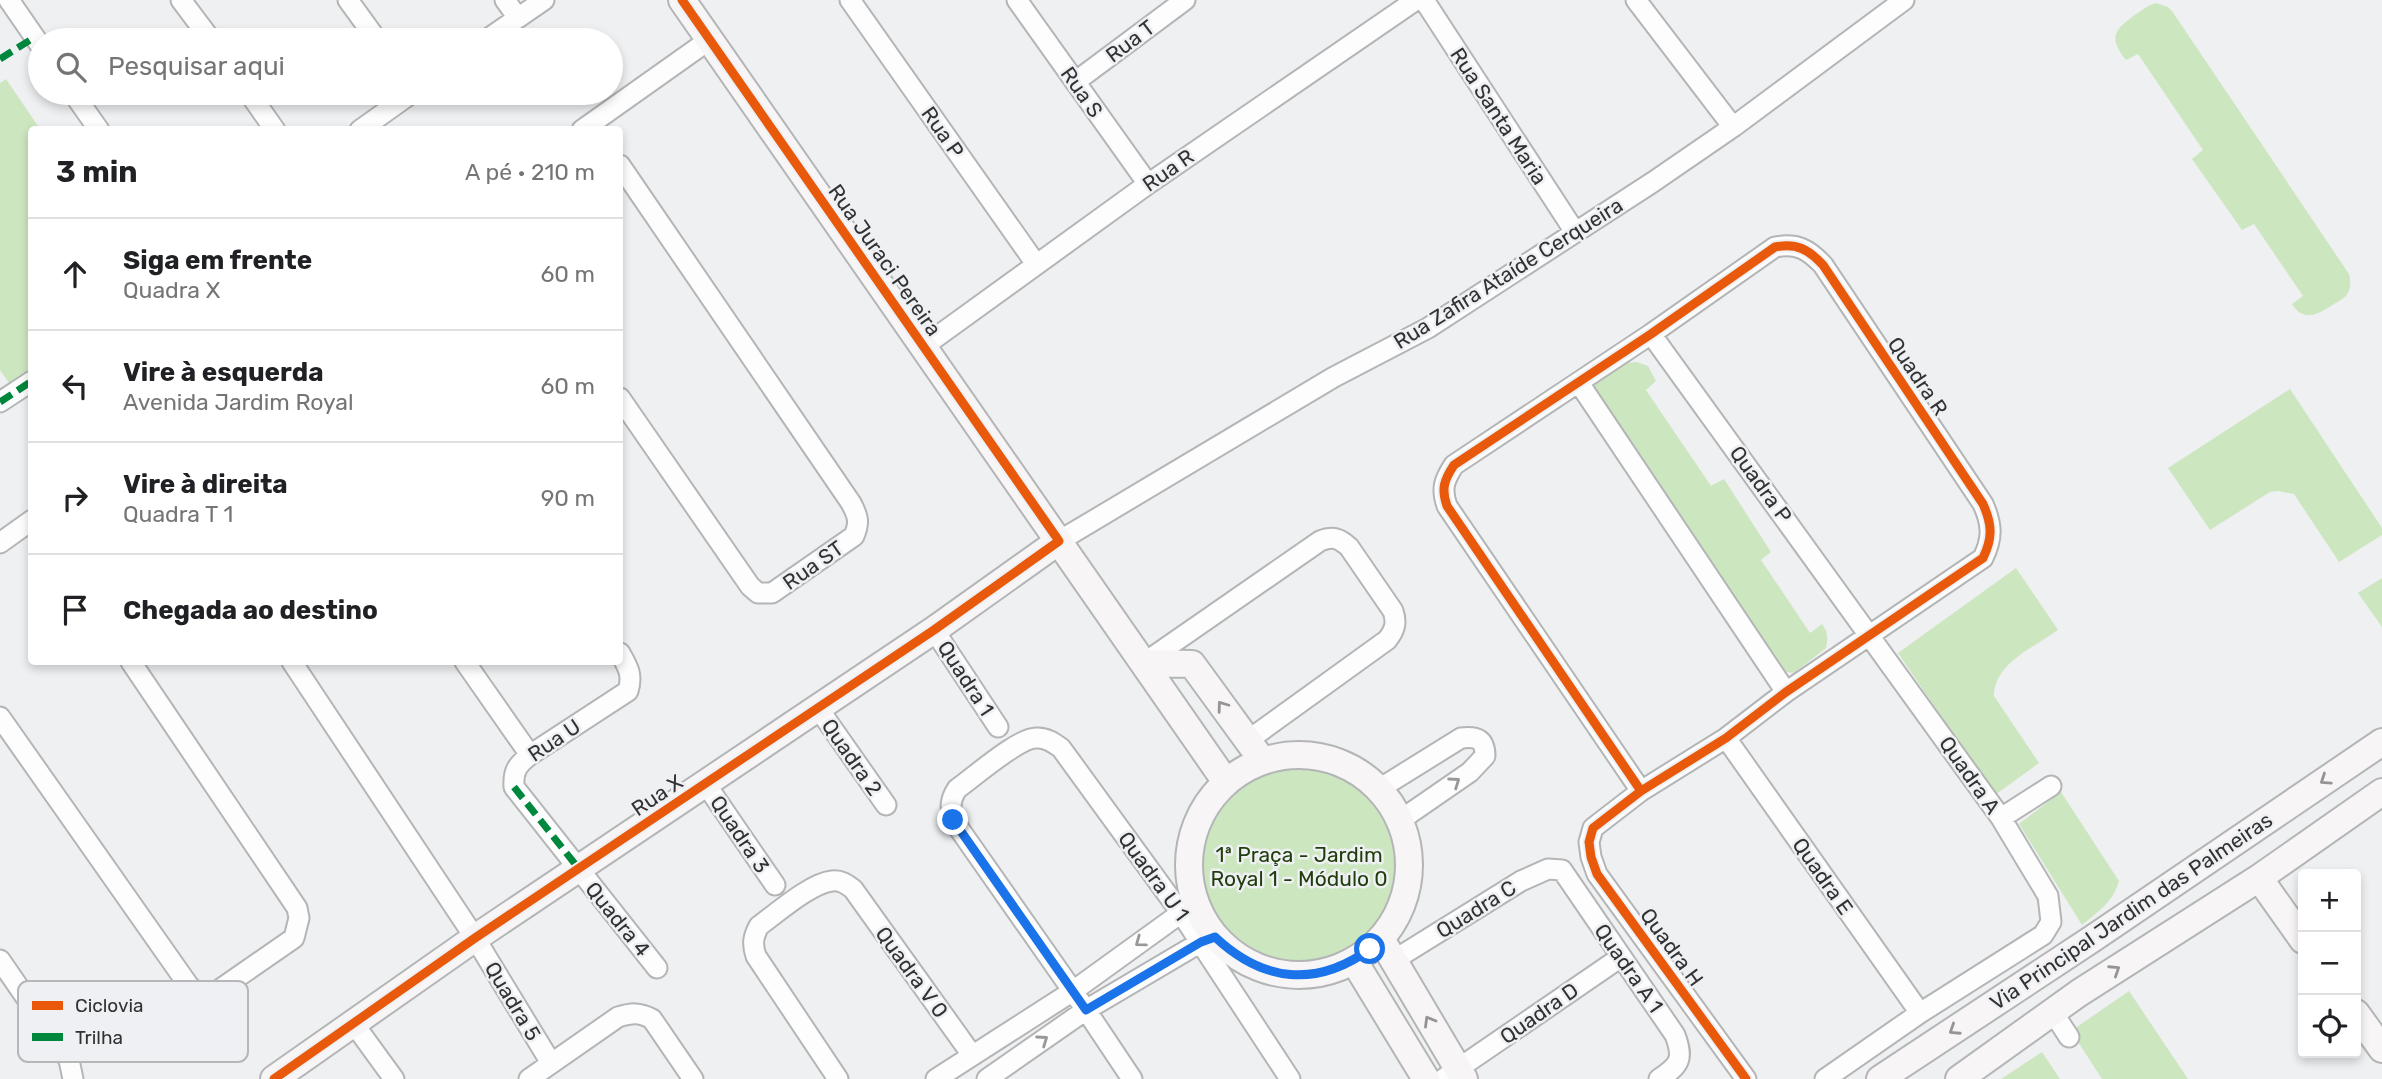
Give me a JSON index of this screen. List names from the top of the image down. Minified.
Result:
{"streets":{"street":["Rua T","Rua S","Rua Santa Maria","Rua P","Rua R","Rua Juraci Pereira","Rua Zafira Ataíde Cerqueira","Quadra R","Quadra P","Rua ST","Quadra 1","Rua U","Quadra 2","Quadra A","Rua X","Quadra 3","Quadra U 1","Quadra E","Quadra C","Via Principal Jardim das Palmeiras","Quadra 4","Quadra H","Quadra A 1","Quadra V 0","Quadra 5","Quadra D"]},"crossings":[["Rua T","Rua S"],["Rua S","Rua R"],["Rua Santa Maria","Rua Zafira Ataíde Cerqueira"],["Rua P","Rua R"],["Rua R","Rua Juraci Pereira"],["Rua Juraci Pereira","Rua Zafira Ataíde Cerqueira"],["Rua Juraci Pereira","Rua X"],["Rua Juraci Pereira","Quadra U 1"],["Rua Juraci Pereira","Quadra C"],["Rua Zafira Ataíde Cerqueira","Rua X"],["Quadra R","Quadra P"],["Quadra R","Quadra A"],["Quadra P","Quadra A"],["Quadra 1","Rua X"],["Rua U","Rua X"],["Rua U","Quadra 4"],["Quadra 2","Rua X"],["Quadra A","Quadra E"],["Rua X","Quadra 3"],["Rua X","Quadra 4"],["Rua X","Quadra 5"],["Quadra U 1","Quadra C"],["Quadra C","Quadra A 1"],["Quadra A 1","Quadra D"]],"parks":["1ª Praça - Jardim Royal 1 - Módulo 0"],"legend":["Ciclovia","Trilha"],"page":{"search":"Pesquisar aqui","heading":["3 min","A pé · 210 m"],"list":[["Siga em frente","Quadra X","60 m"],["Vire à esquerda","Avenida Jardim Royal","60 m"],["Vire à direita","Quadra T 1","90 m"],"Chegada ao destino"],"map_buttons":["+","−"]}}
